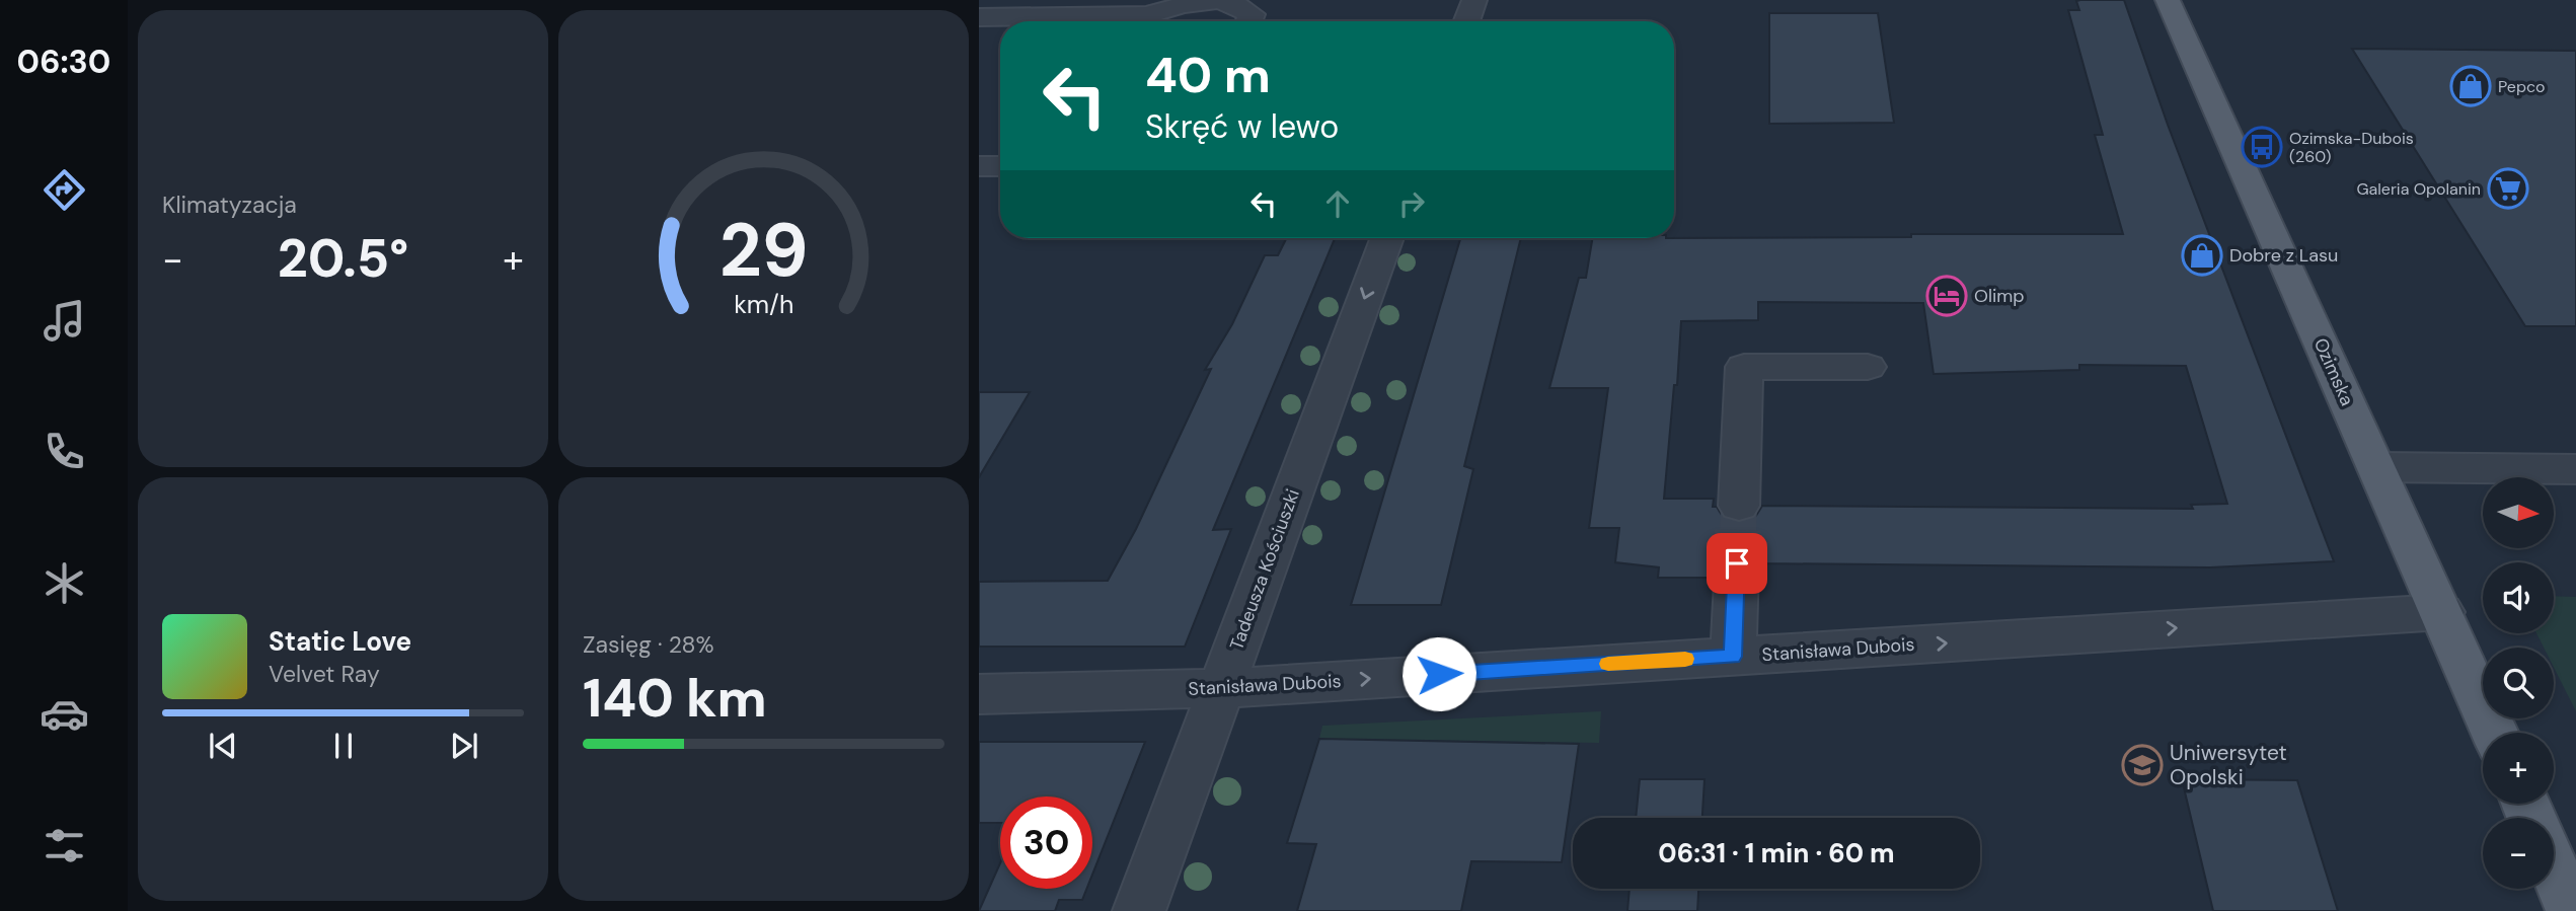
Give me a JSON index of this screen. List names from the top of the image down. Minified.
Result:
{"streets":{"main road":["Ozimska"],"street":["Tadeusza Kościuszki","Stanisława Dubois"]},"crossings":[["Ozimska","Stanisława Dubois"],["Tadeusza Kościuszki","Stanisława Dubois"]],"one_way":["Tadeusza Kościuszki","Stanisława Dubois"],"places":{"shop":["Pepco","Dobre z Lasu"],"bus stop":["Ozimska-Dubois (260)"],"supermarket":["Galeria Opolanin"],"hotel":["Olimp"],"school or university":["Uniwersytet Opolski"]},"north":"right","page":{"tabs":"06:30","tile":["Klimatyzacja",["Zasięg · 28%","140 km"]],"turn":["40 m","Skręć w lewo"],"heat":["−","20.5°","+"],"map_buttons":["+","−"],"song":["Static Love","Velvet Ray"],"limit":"30","trip":"06:31 · 1 min · 60 m","gauge":["29","km/h"]}}
